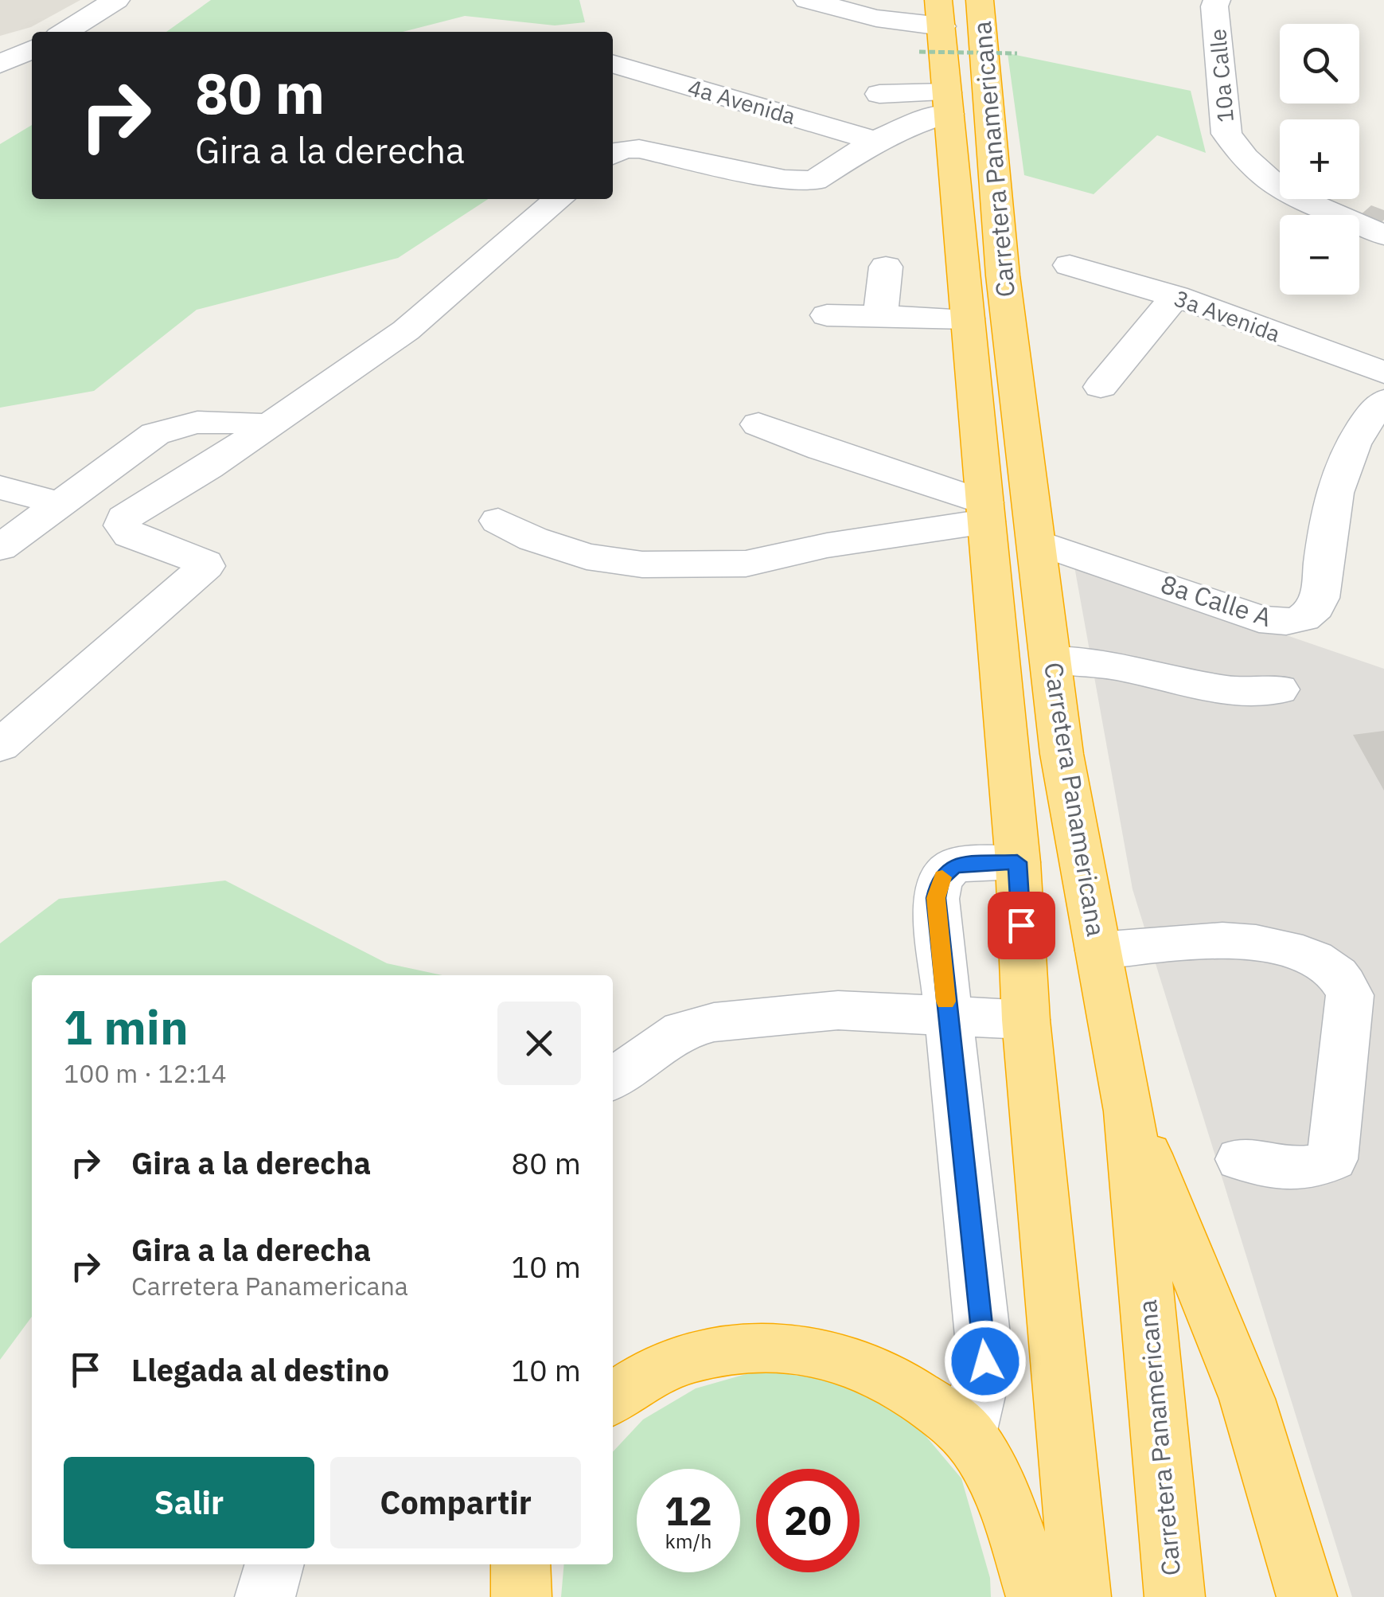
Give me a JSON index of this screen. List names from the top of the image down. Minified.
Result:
{"streets":{"highway":["Carretera Panamericana"],"street":["10a Calle","4a Avenida","3a Avenida","8a Calle A"]},"crossings":[["Carretera Panamericana","8a Calle A"]],"page":{"map_buttons":["+","−"],"turn":["80 m","Gira a la derecha"],"heading":["1 min","100 m · 12:14"],"list":[{"name":"Gira a la derecha","value":"80 m"},{"name":"Gira a la derecha","note":"Carretera Panamericana","value":"10 m"},{"name":"Llegada al destino","value":"10 m"}],"buttons":["Salir","Compartir"],"speed":"12 km/h","limit":"20"}}
